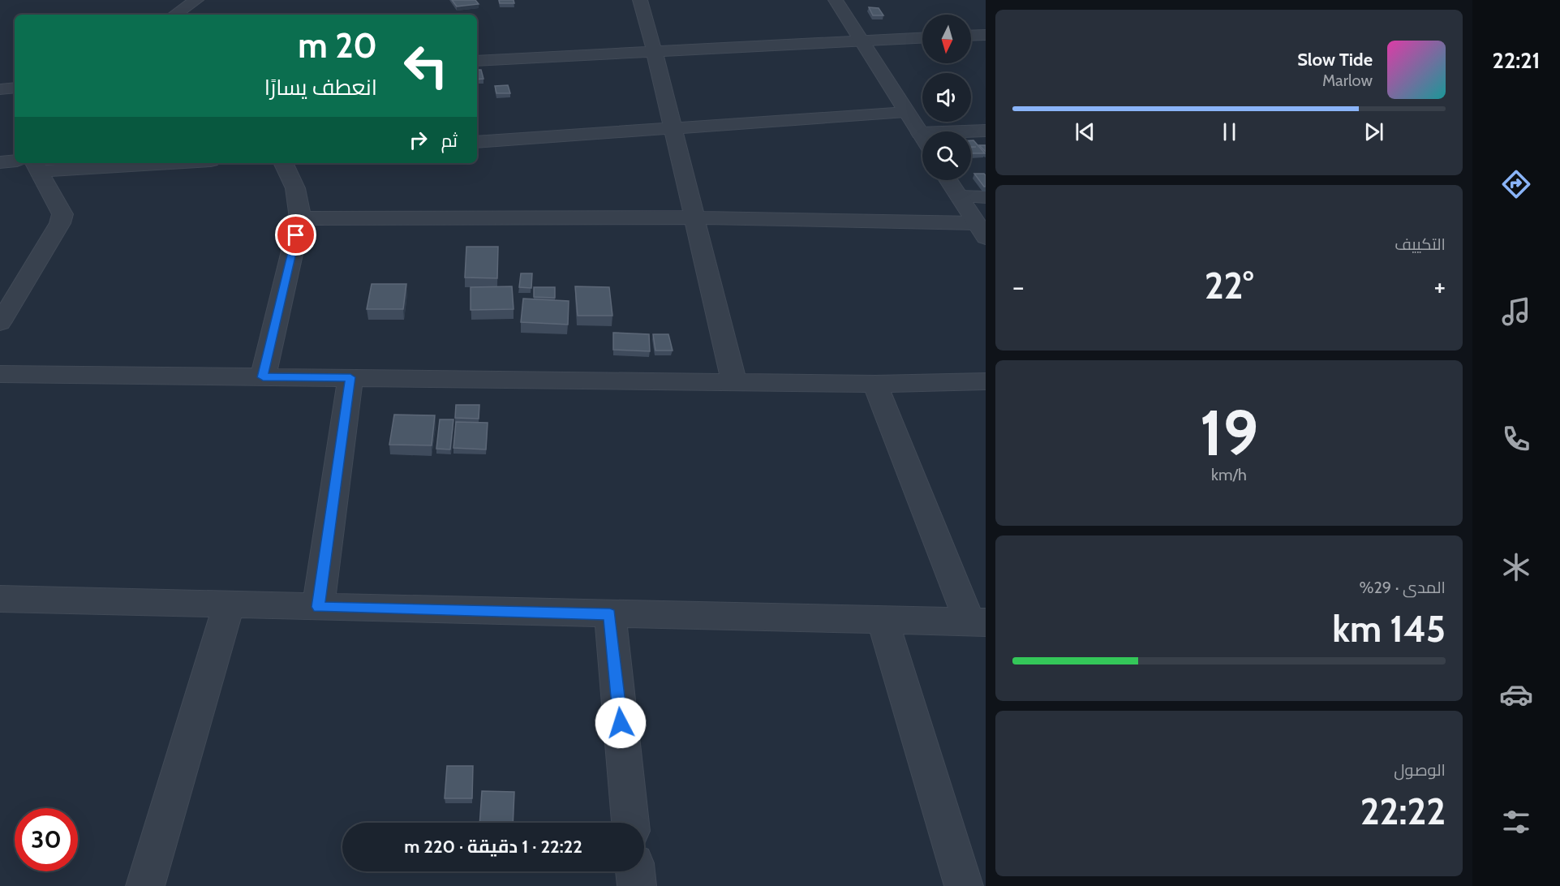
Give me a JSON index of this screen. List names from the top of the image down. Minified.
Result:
{"north":"bottom","page":{"tabs":"22:21","turn":["20 m","انعطف يسارًا"],"song":["Slow Tide","Marlow"],"then":"ثم","tile":["التكييف",["19","km/h"],["المدى · 29%","145 km"],["الوصول","22:22"]],"heat":["−","22°","+"],"limit":"30","trip":"22:22 · 1 دقيقة · 220 m"}}
